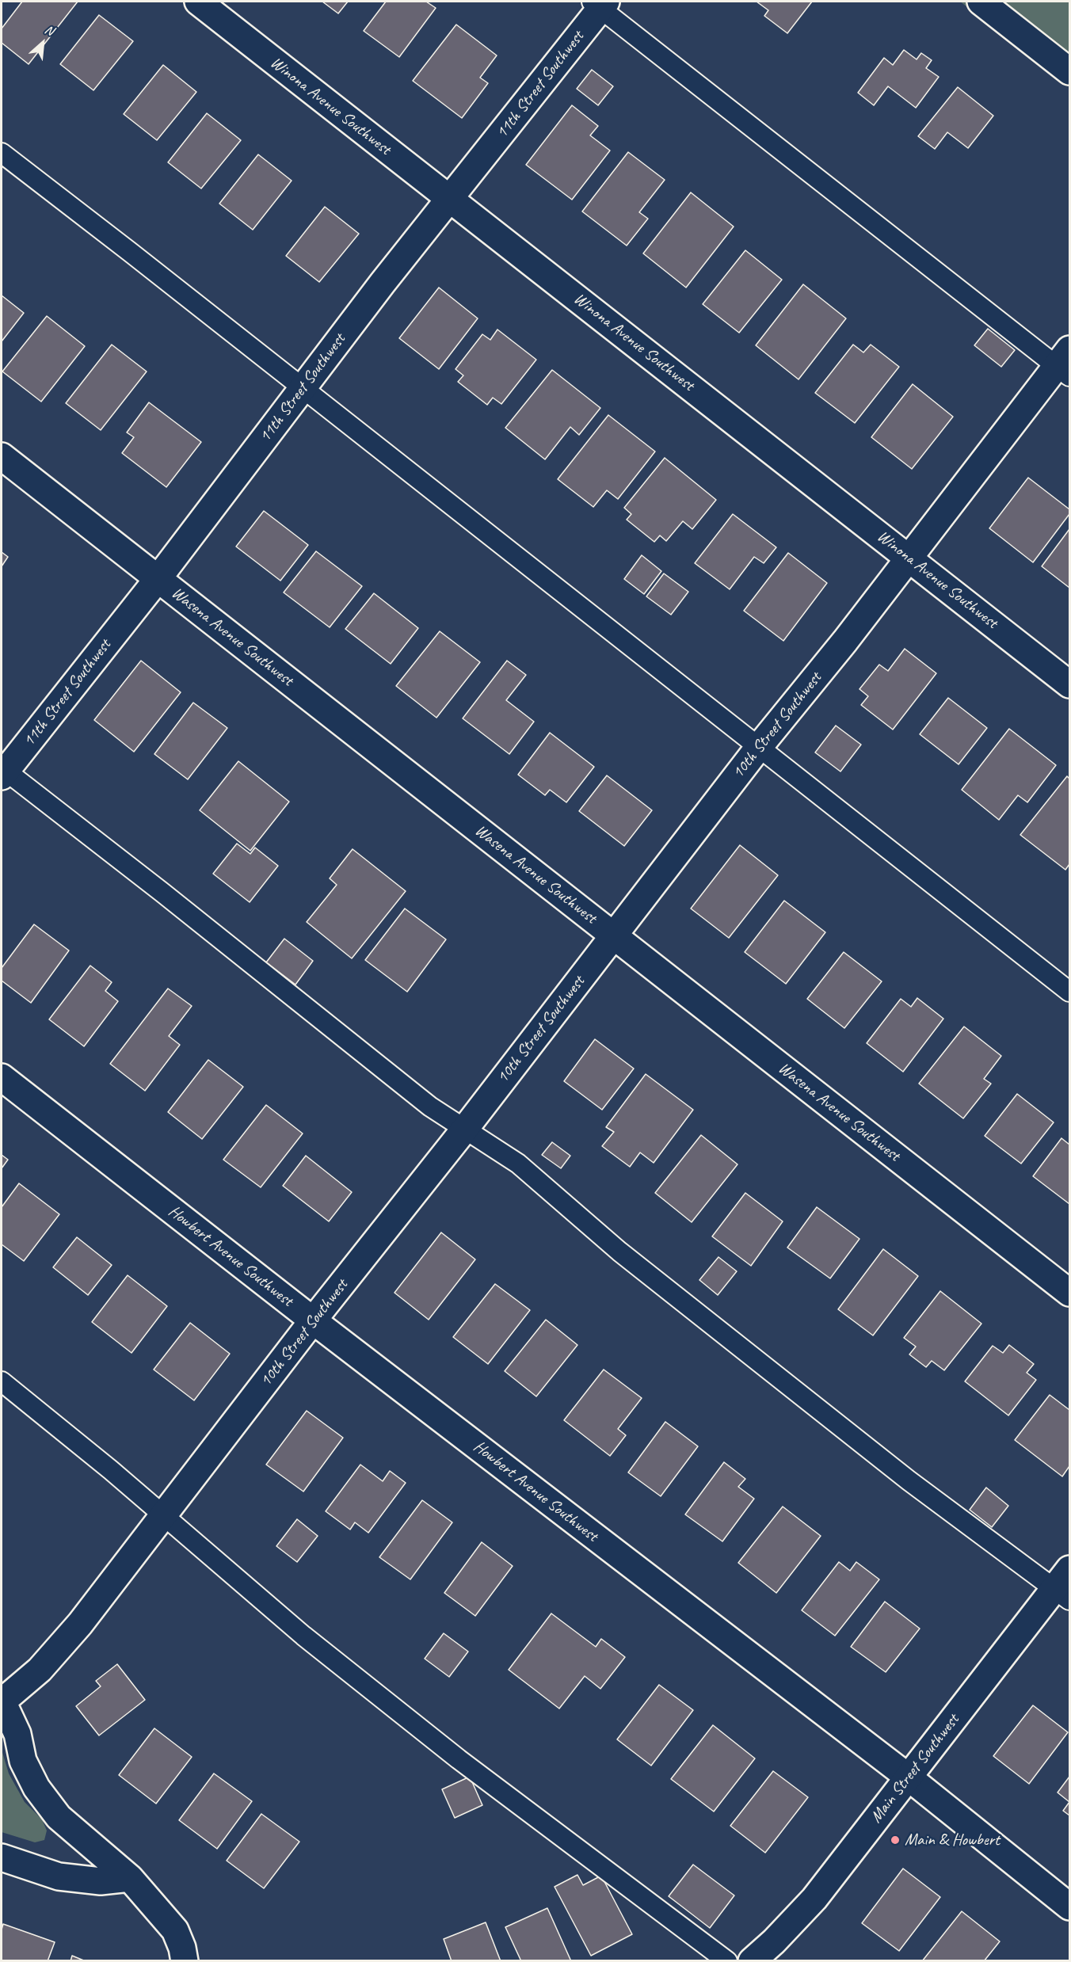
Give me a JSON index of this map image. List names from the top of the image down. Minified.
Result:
{"streets":{"street":["11th Street Southwest","Winona Avenue Southwest","Wasena Avenue Southwest","10th Street Southwest","Howbert Avenue Southwest","Main Street Southwest"]},"crossings":[["11th Street Southwest","Winona Avenue Southwest"],["11th Street Southwest","Wasena Avenue Southwest"],["Winona Avenue Southwest","10th Street Southwest"],["Wasena Avenue Southwest","10th Street Southwest"],["10th Street Southwest","Howbert Avenue Southwest"],["Howbert Avenue Southwest","Main Street Southwest"]],"places":["Main & Howbert"],"north":"top right"}
